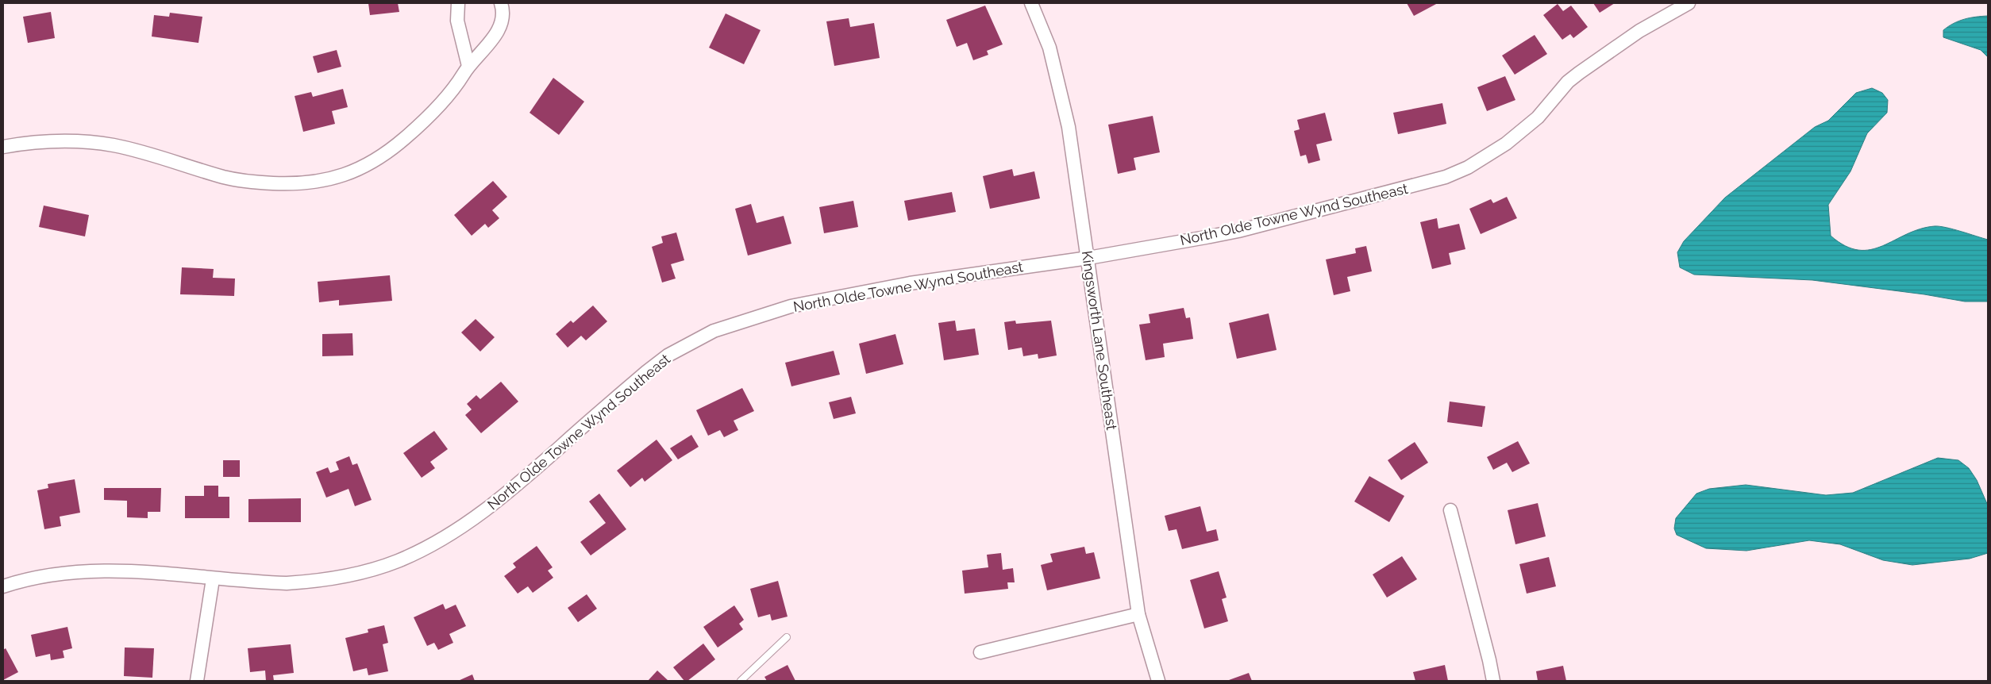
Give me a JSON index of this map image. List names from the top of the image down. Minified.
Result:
{"streets":{"street":["North Olde Towne Wynd Southeast","Kingsworth Lane Southeast"]},"crossings":[["North Olde Towne Wynd Southeast","Kingsworth Lane Southeast"]]}
